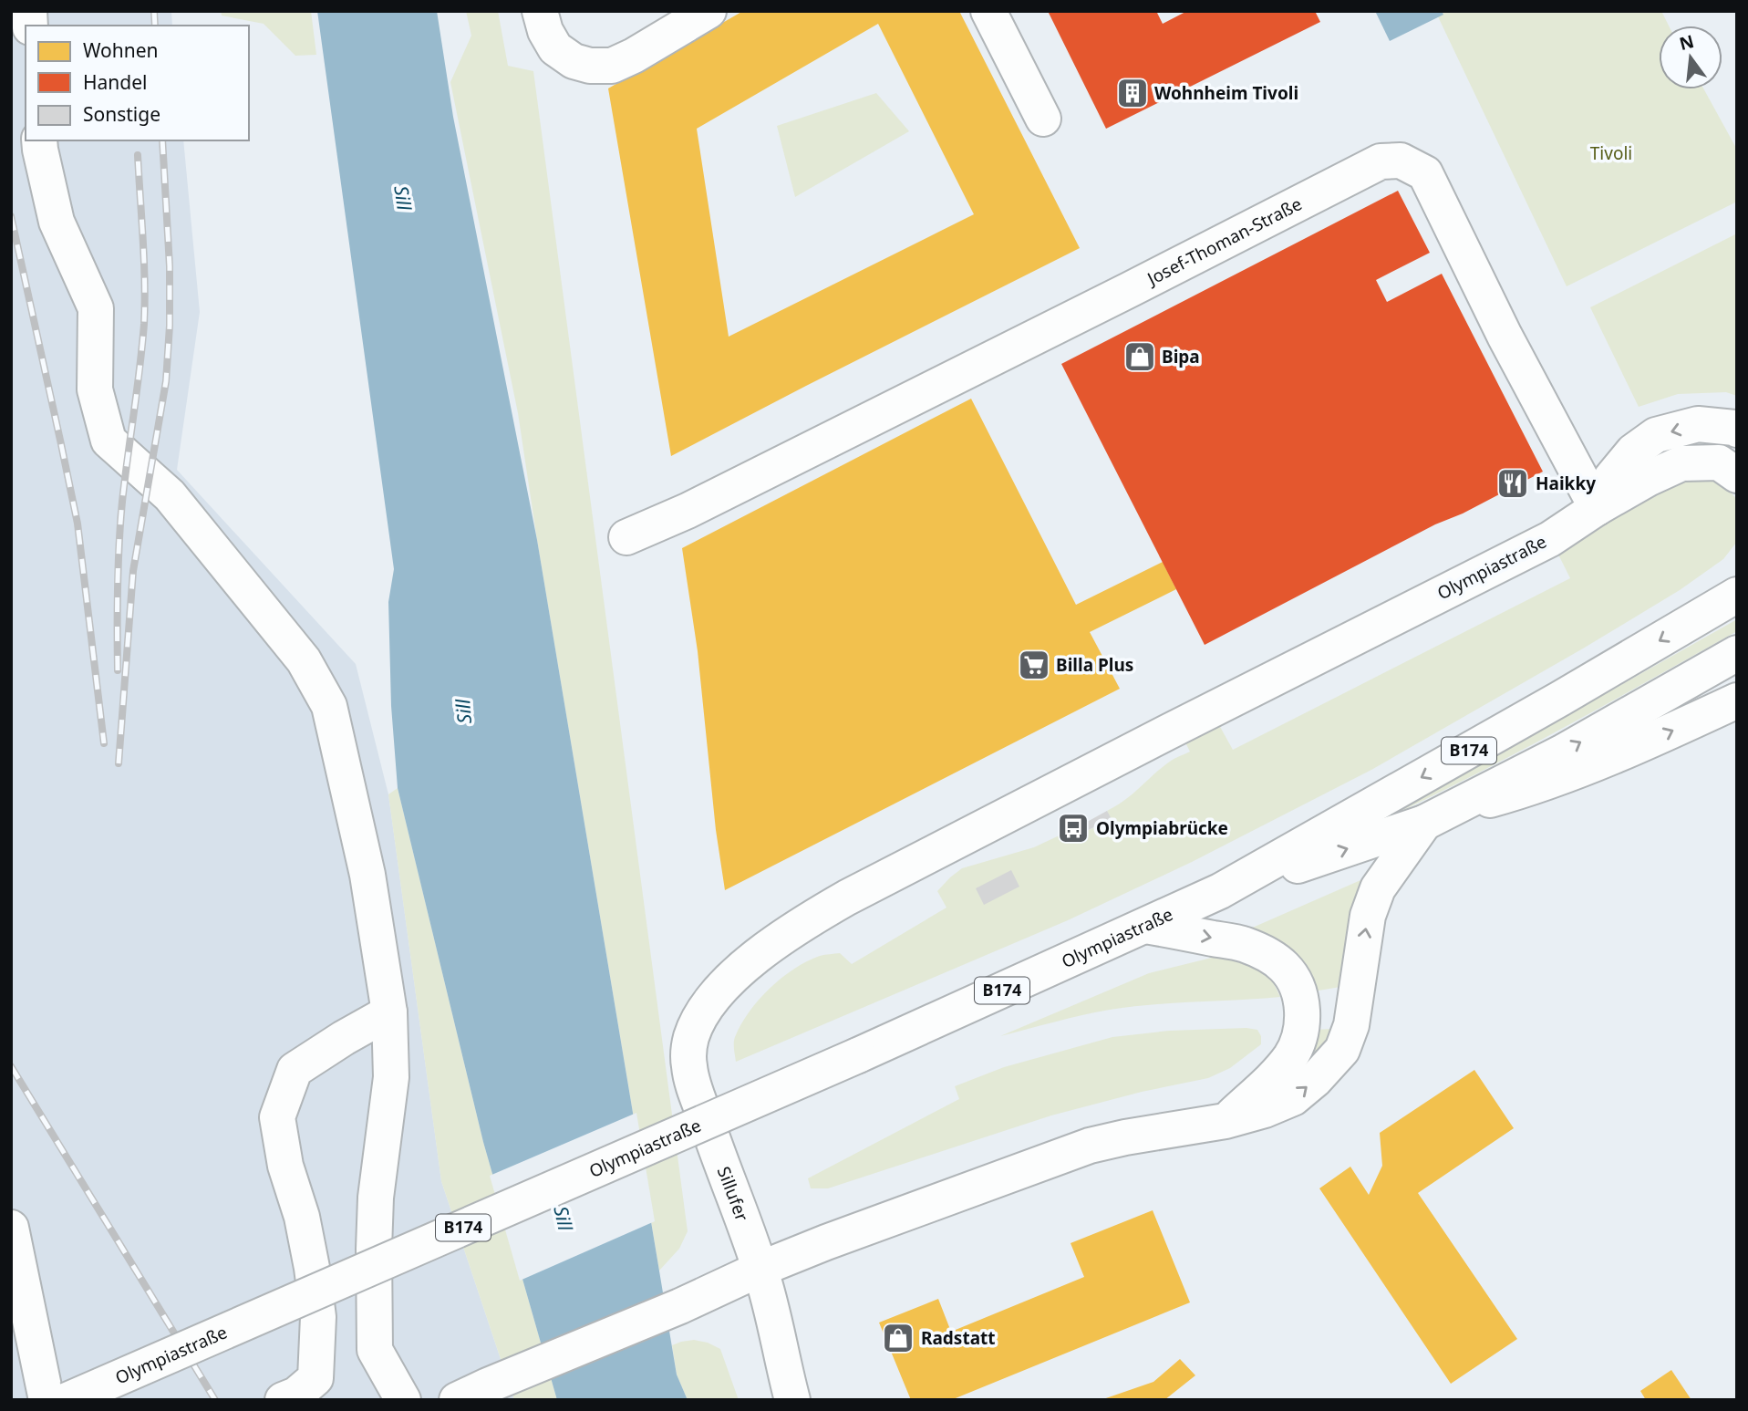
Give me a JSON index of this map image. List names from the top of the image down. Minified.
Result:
{"streets":{"street":["Josef-Thoman-Straße","Olympiastraße","B174","Sillufer"]},"crossings":[["Josef-Thoman-Straße","Olympiastraße"],["Olympiastraße","Sillufer"]],"water":["Sill"],"parks":["Tivoli"],"places":{"building":["Wohnheim Tivoli"],"shop":["Bipa","Radstatt"],"restaurant":["Haikky"],"supermarket":["Billa Plus"],"bus stop":["Olympiabrücke"]},"legend":["Wohnen","Handel","Sonstige"],"north":"top"}
